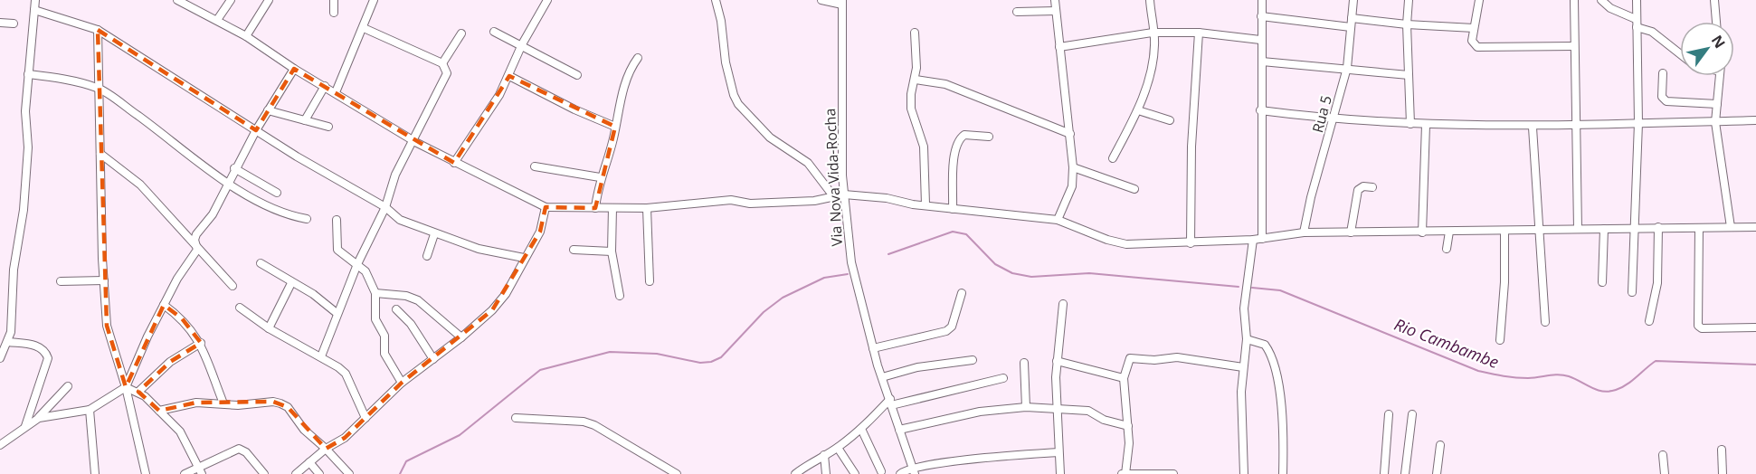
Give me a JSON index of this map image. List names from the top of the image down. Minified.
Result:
{"streets":{"street":["Rua 5","Via Nova Vida-Rocha"]},"water":["Rio Cambambe"],"north":"top right"}
